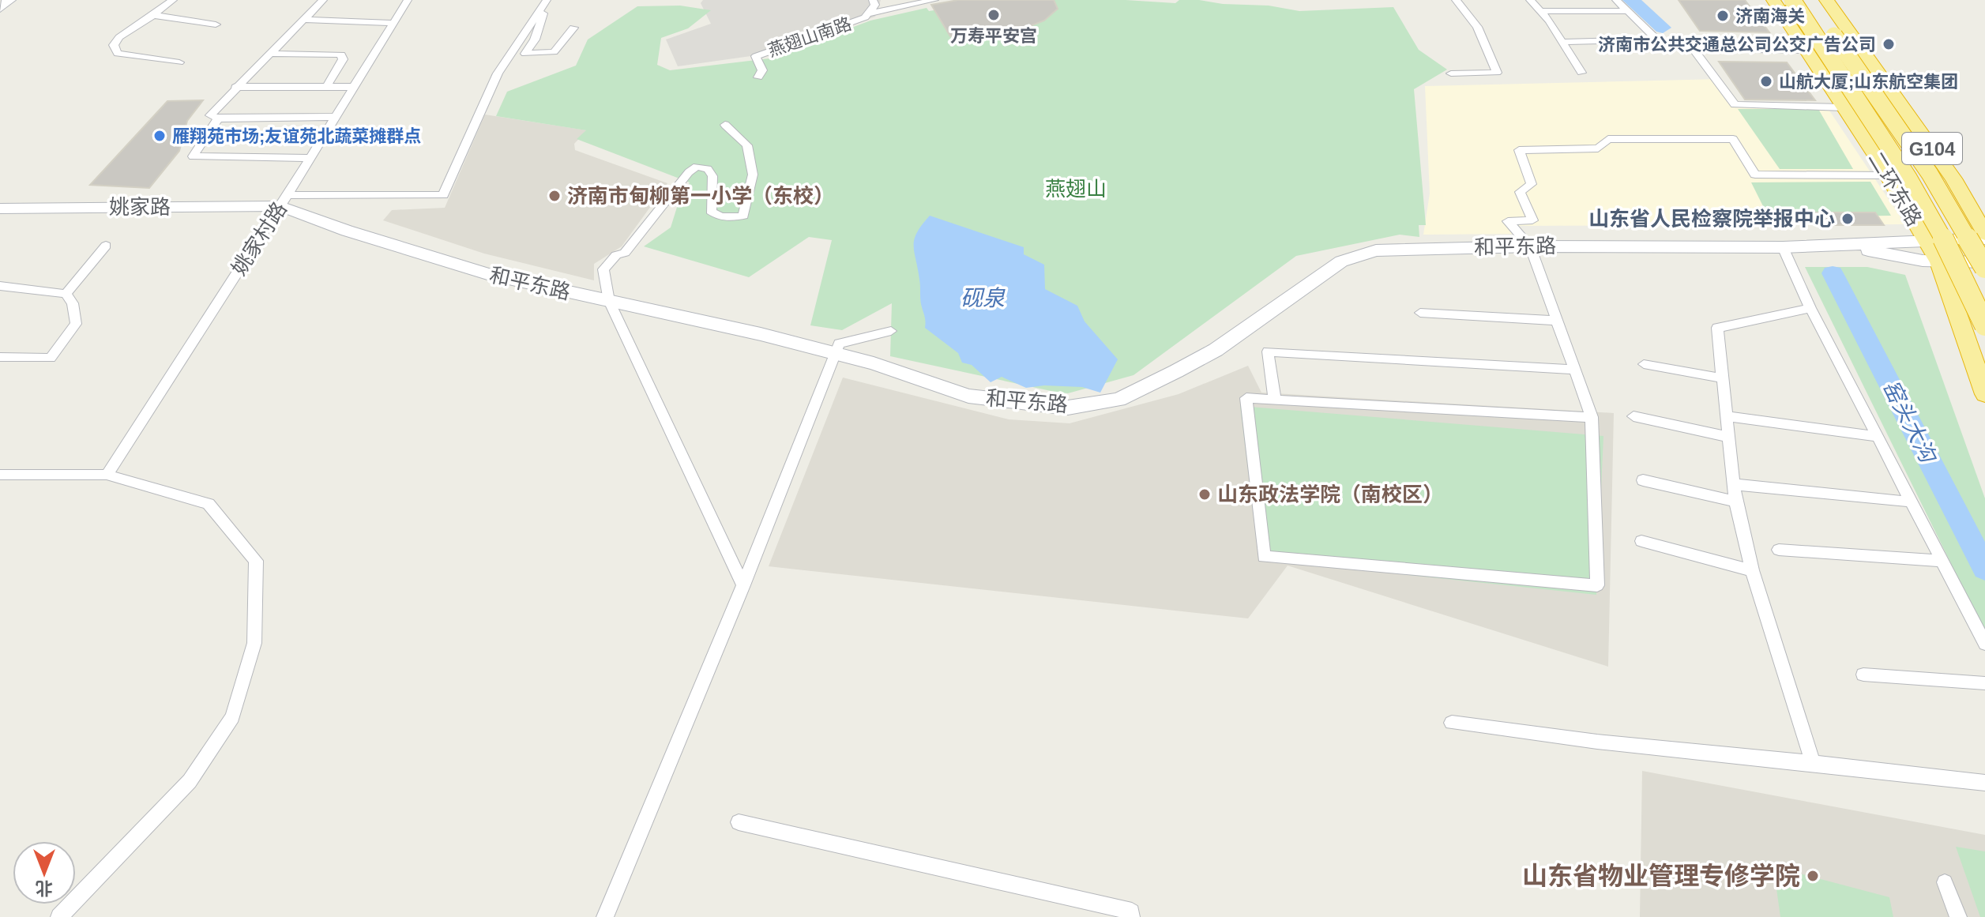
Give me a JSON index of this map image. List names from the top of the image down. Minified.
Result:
{"streets":{"highway":["G104","二环东路"],"main road":["姚家路","和平东路"],"street":["燕翅山南路","姚家村路"]},"crossings":[["G104","和平东路"],["二环东路","和平东路"],["姚家路","姚家村路"],["姚家路","和平东路"],["姚家村路","和平东路"]],"water":["砚泉","窑头大沟"],"parks":["燕翅山"],"places":["万寿平安宫","济南海关","济南市公共交通总公司公交广告公司","山航大厦;山东航空集团","雁翔苑市场;友谊苑北蔬菜摊群点","济南市甸柳第一小学（东校）","山东省人民检察院举报中心","山东政法学院（南校区）","山东省物业管理专修学院"],"north":"bottom"}
